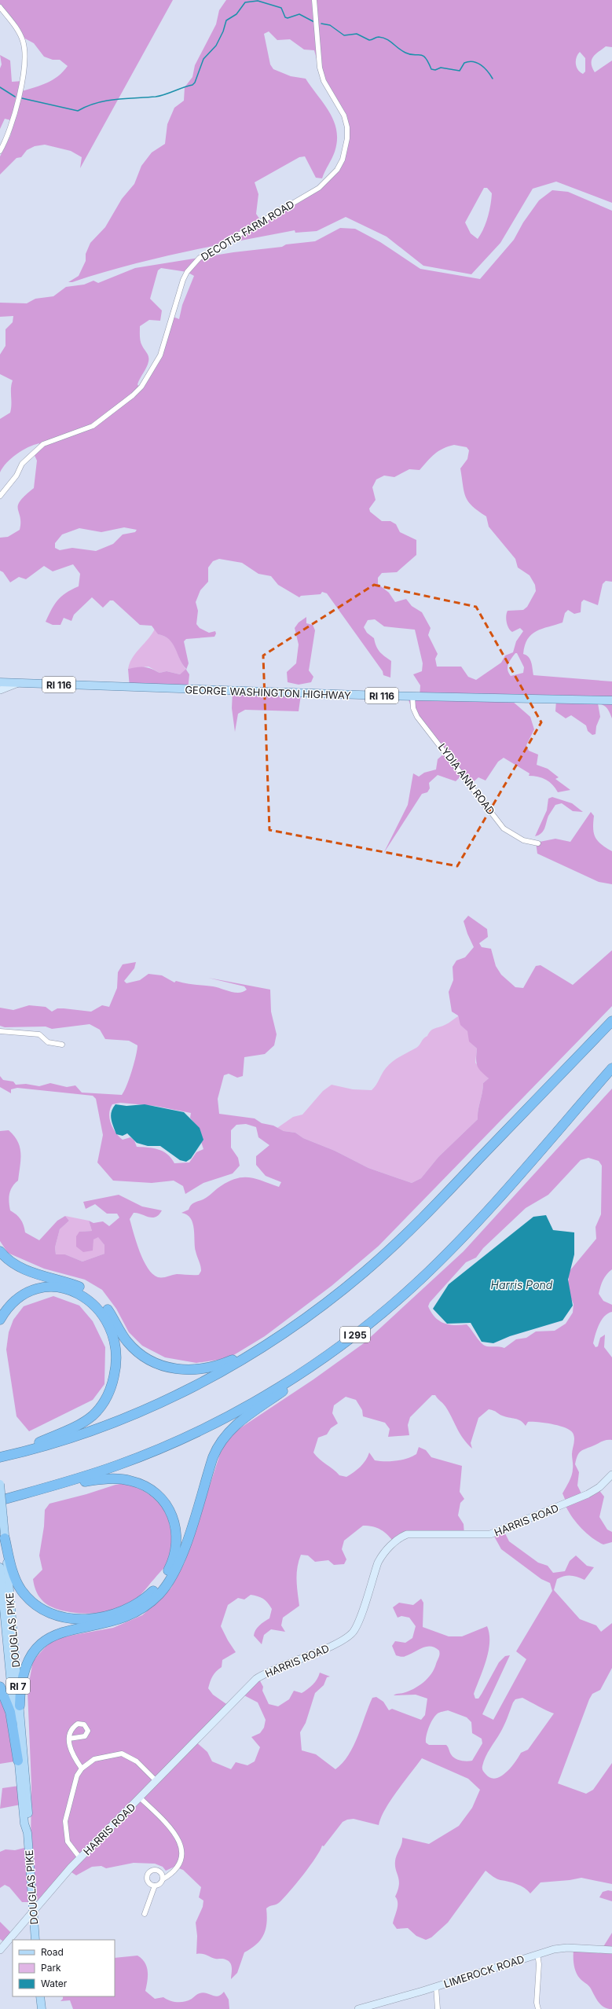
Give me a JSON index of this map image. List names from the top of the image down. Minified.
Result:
{"streets":{"highway":["I 295"],"main road":["RI 116","GEORGE WASHINGTON HIGHWAY","DOUGLAS PIKE","RI 7"],"street":["DECOTIS FARM ROAD","LYDIA ANN ROAD","HARRIS ROAD","LIMEROCK ROAD"]},"crossings":[["GEORGE WASHINGTON HIGHWAY","LYDIA ANN ROAD"],["HARRIS ROAD","DOUGLAS PIKE"]],"water":["Harris Pond"],"legend":["Road","Park","Water"]}
